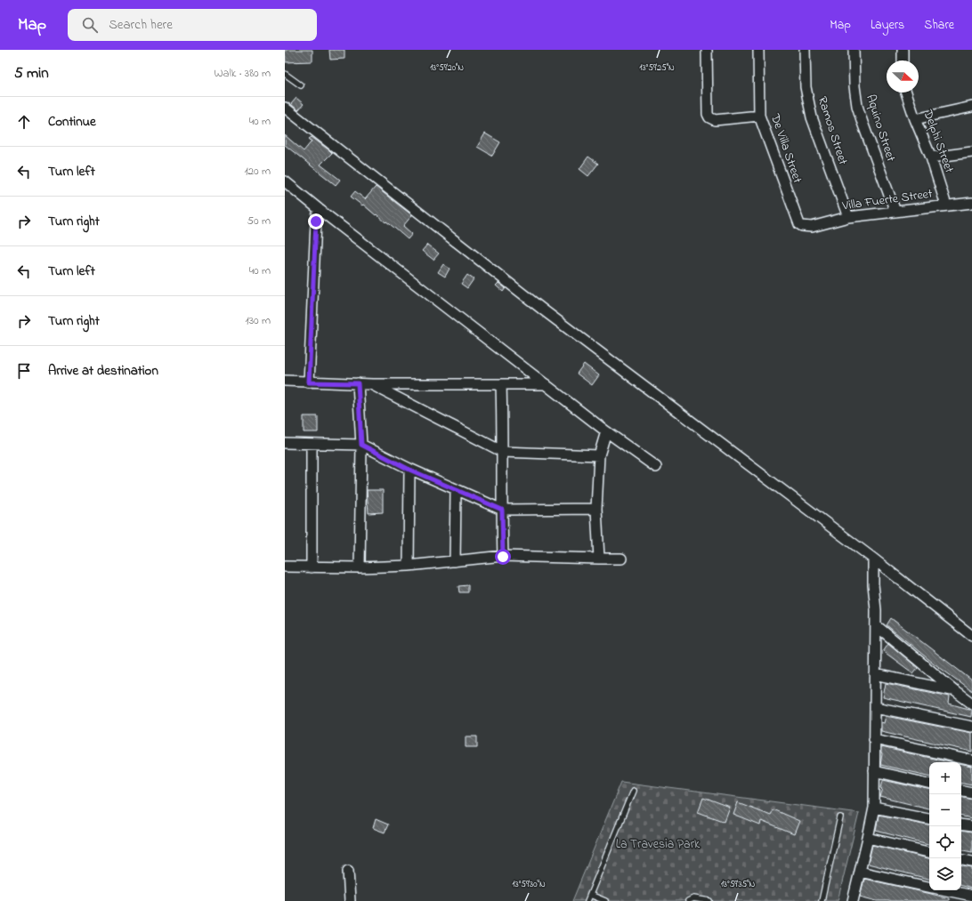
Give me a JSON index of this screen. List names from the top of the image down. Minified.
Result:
{"streets":{"street":["Aquino Street","Ramos Street","Delphi Street","De Villa Street","Villa Fuerte Street"]},"crossings":[["Aquino Street","Villa Fuerte Street"],["Ramos Street","Villa Fuerte Street"],["Delphi Street","Villa Fuerte Street"],["De Villa Street","Villa Fuerte Street"]],"parks":["La Travesia Park"],"north":"right","page":{"header":"Map","search":"Search here","nav":["Map","Layers","Share"],"heading":["5 min","Walk · 380 m"],"list":[["Continue","40 m"],["Turn left","120 m"],["Turn right","50 m"],["Turn left","40 m"],["Turn right","130 m"],"Arrive at destination"],"map_buttons":["+","−"]},"coordinates":["13°59'25\"N","13°59'20\"N","13°59'30\"N","13°59'35\"N"]}
